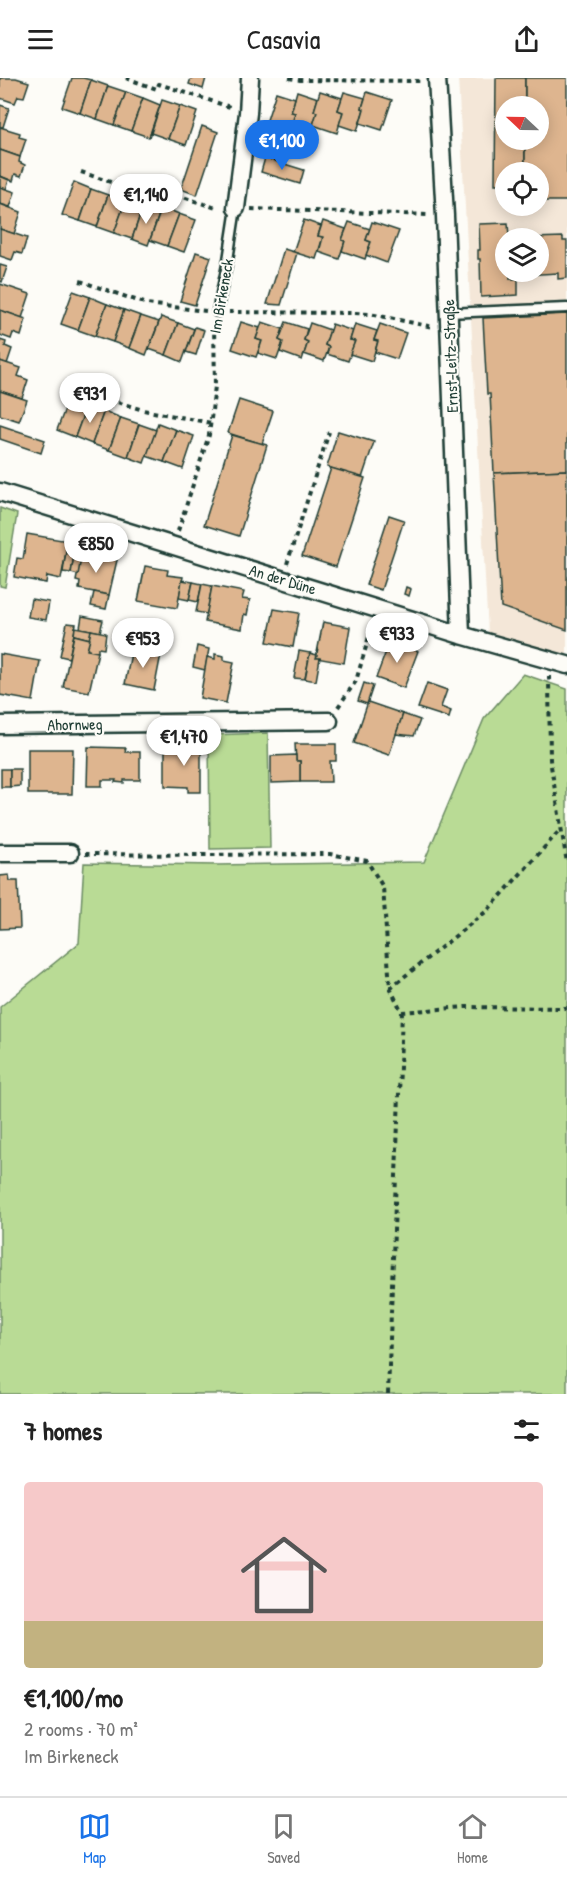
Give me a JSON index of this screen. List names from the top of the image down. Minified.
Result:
{"streets":{"street":["Im Birkeneck","Ernst-Leitz-Straße","An der Düne","Ahornweg"]},"crossings":[["Im Birkeneck","An der Düne"],["Ernst-Leitz-Straße","An der Düne"]],"north":"left","page":{"header":"Casavia","price":["€1,100","€1,140","€931","€850","€933","€953","€1,470"],"heading":"7 homes","list":[{"name":"€1,100/mo","note":"2 rooms · 70 m² · Im Birkeneck"}],"tabs":["Map","Saved","Home"]}}
